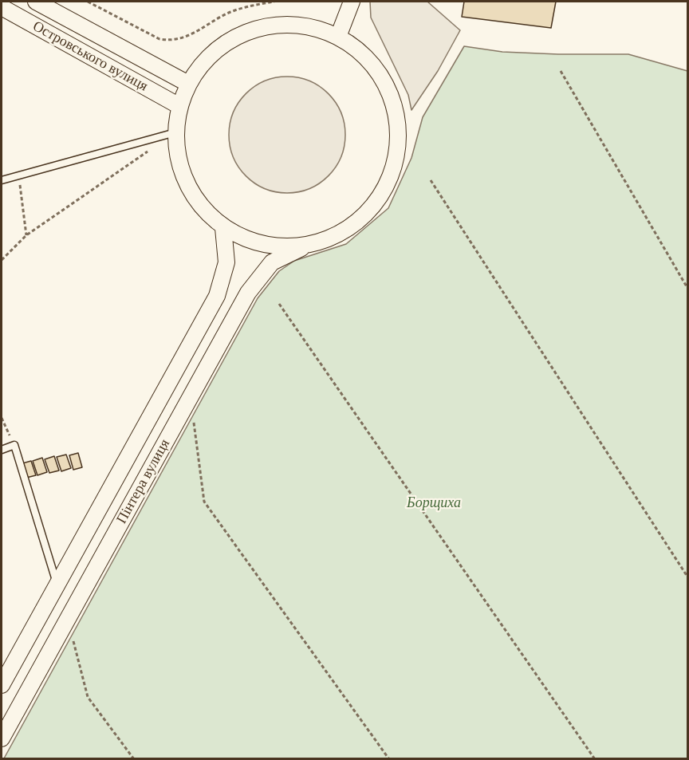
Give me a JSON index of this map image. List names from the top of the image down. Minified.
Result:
{"streets":{"street":["Островського вулиця","Пінтера вулиця"]},"parks":["Борщиха"]}
